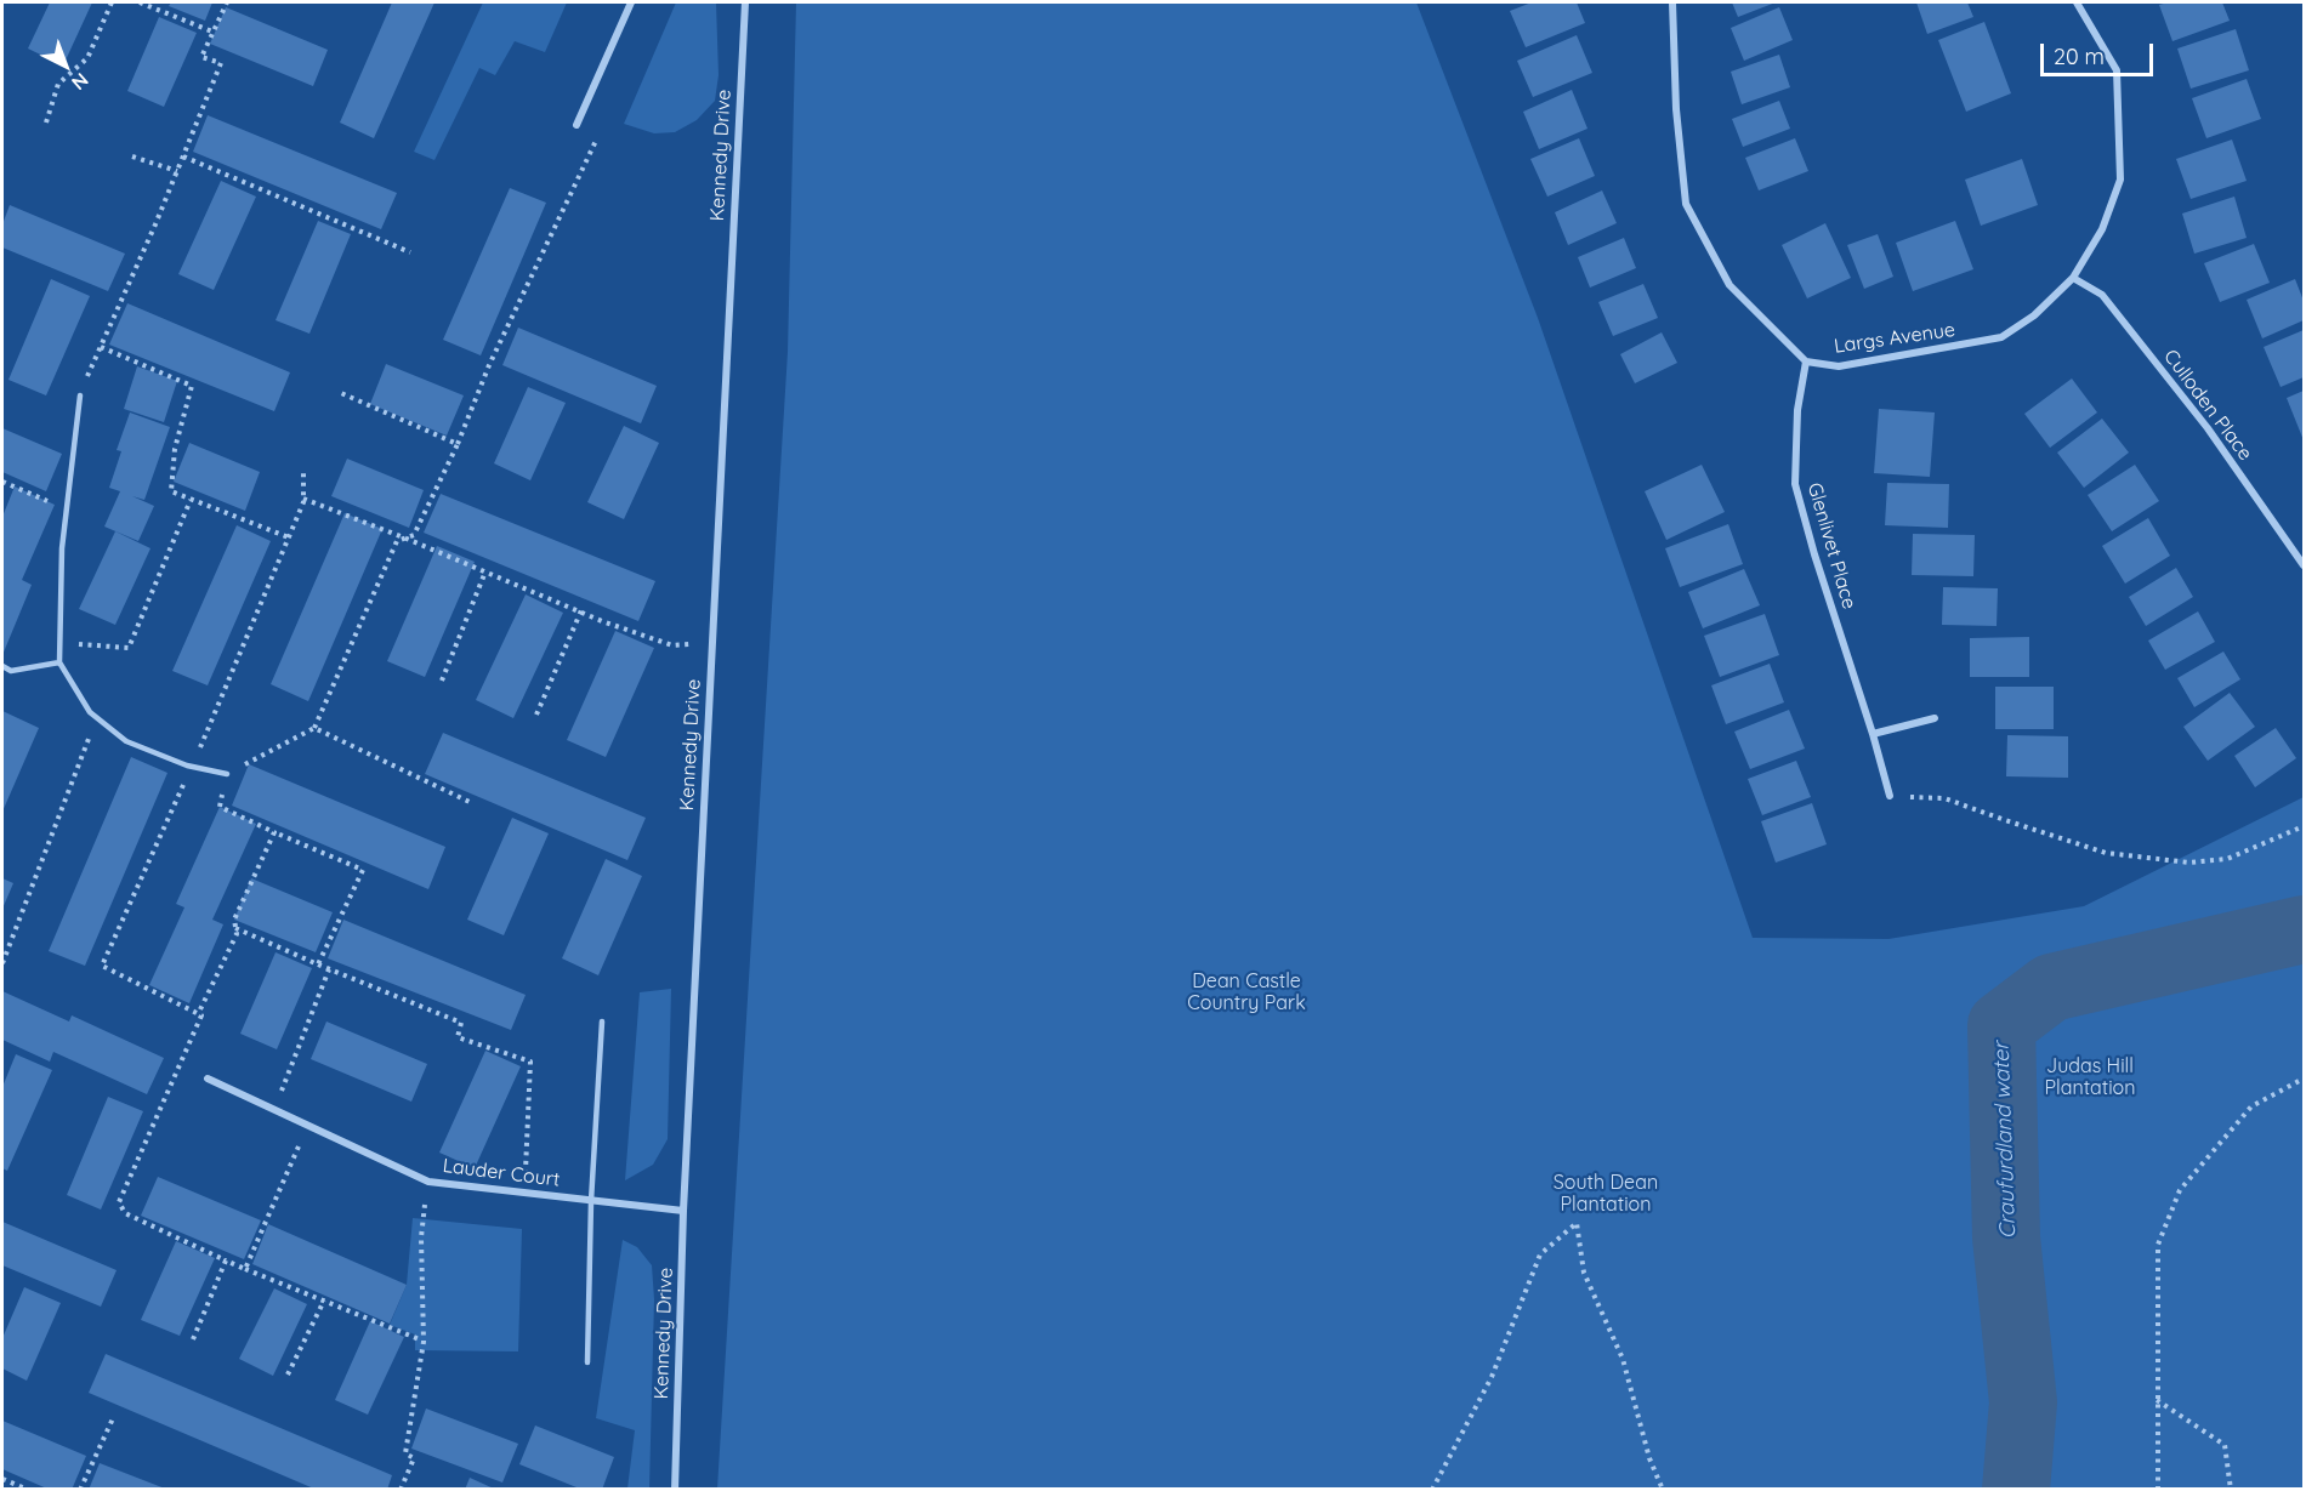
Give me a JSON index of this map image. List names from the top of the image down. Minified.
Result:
{"streets":{"street":["Kennedy Drive","Largs Avenue","Culloden Place","Glenlivet Place","Lauder Court"]},"crossings":[["Kennedy Drive","Lauder Court"],["Largs Avenue","Culloden Place"],["Largs Avenue","Glenlivet Place"]],"water":["Craufurdland water"],"parks":["Dean Castle Country Park","Judas Hill Plantation","South Dean Plantation"],"scale_bar":"20 m","north":"bottom right"}
